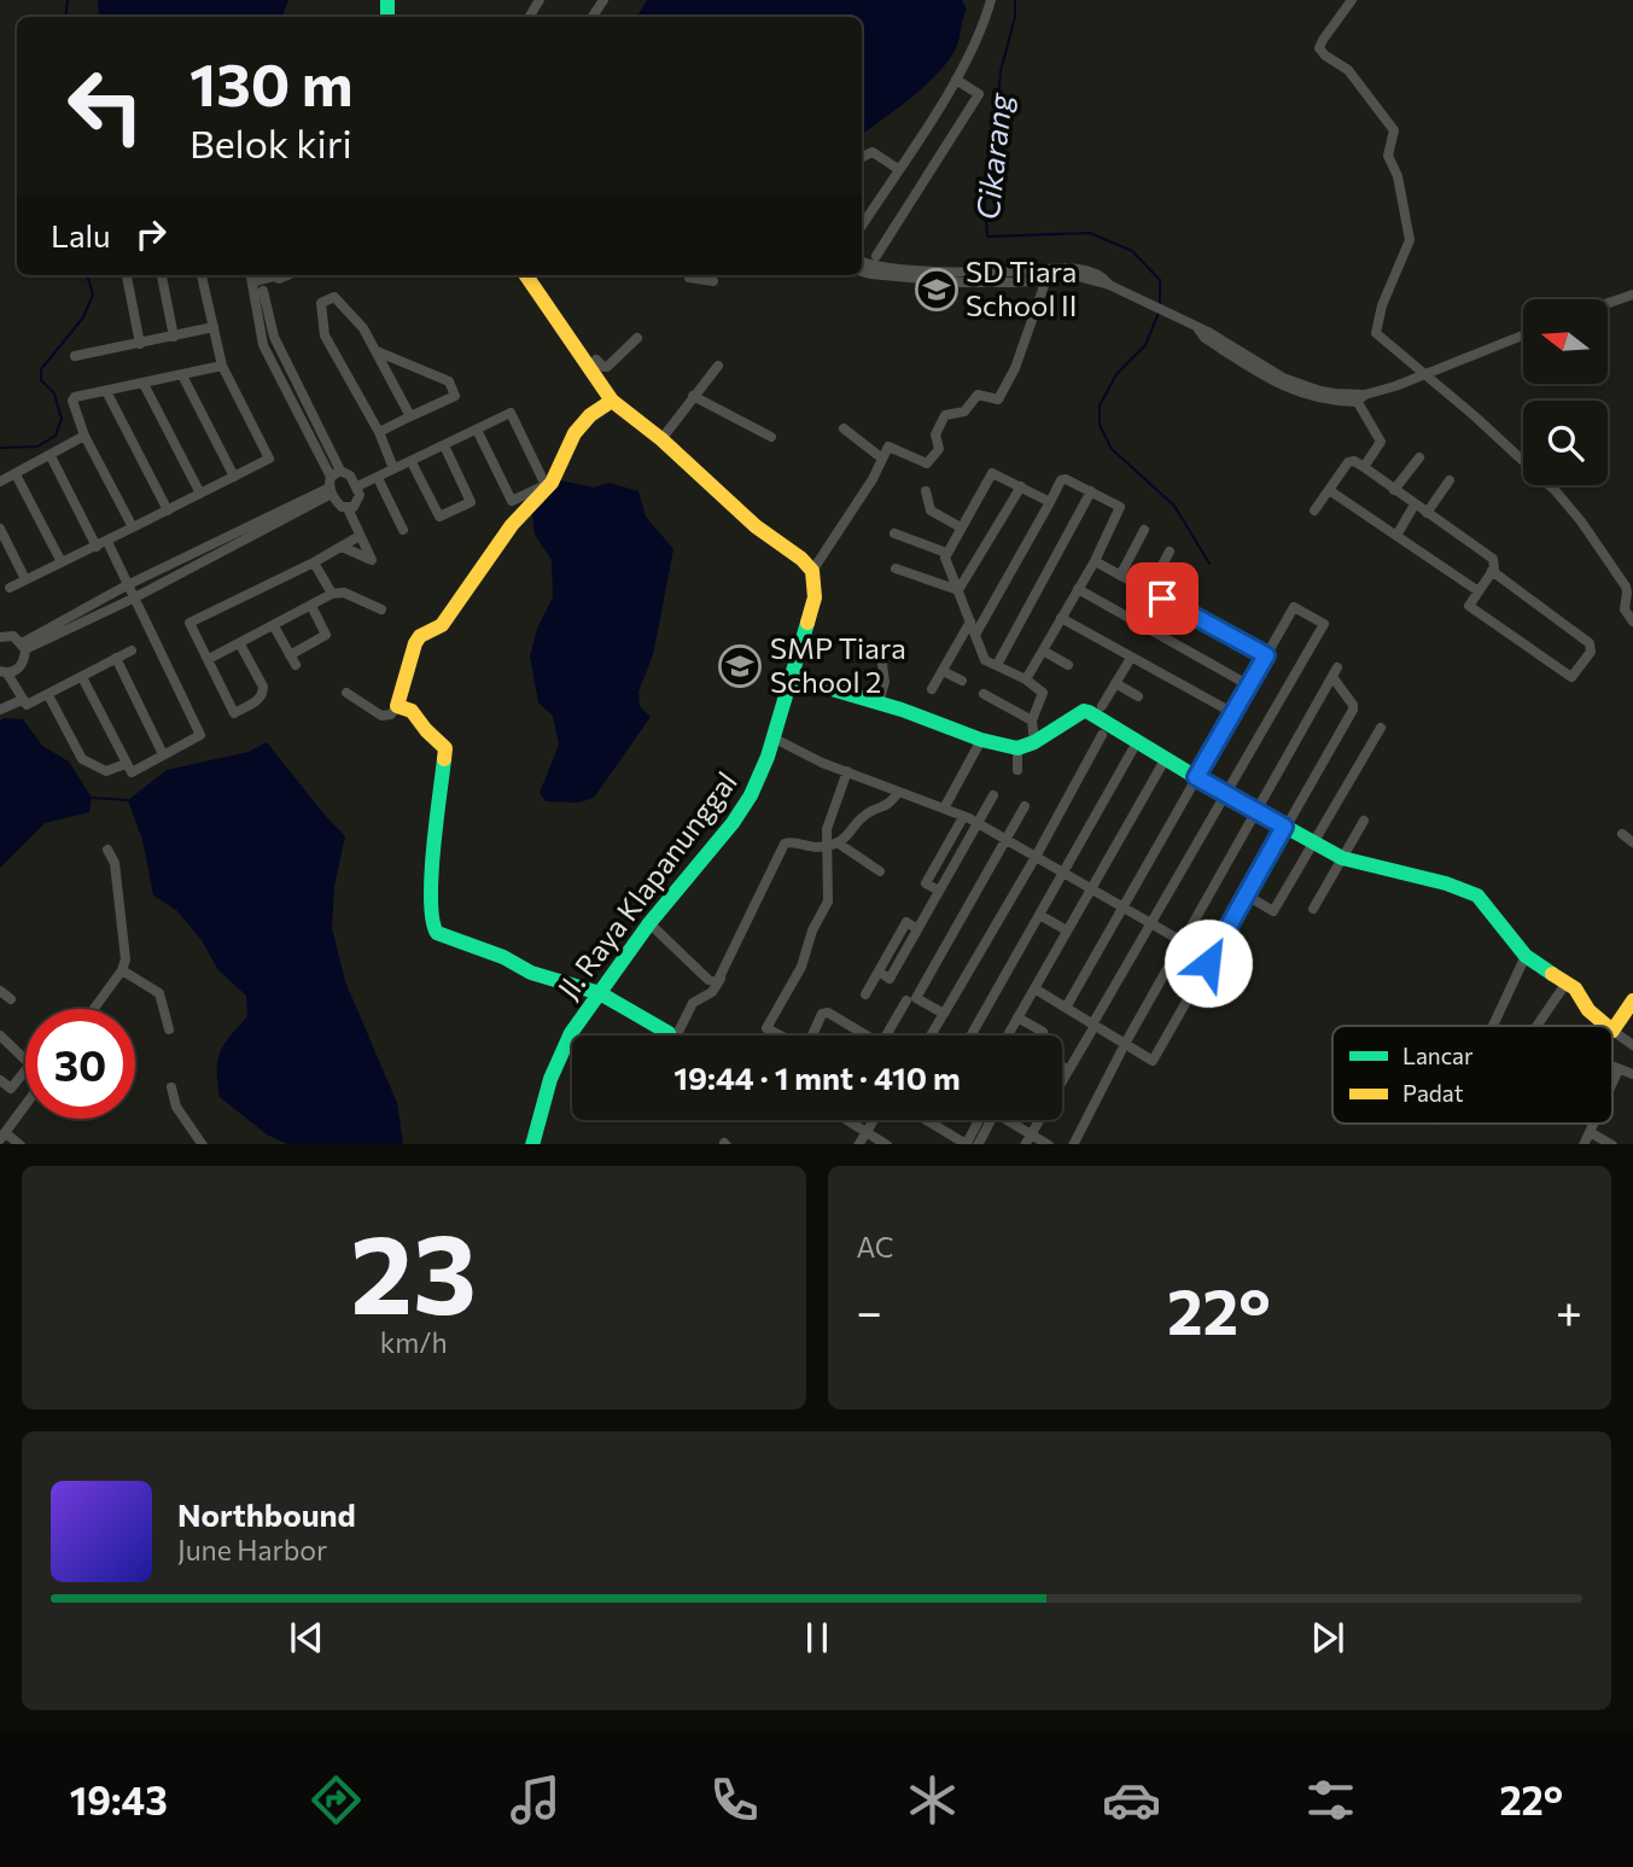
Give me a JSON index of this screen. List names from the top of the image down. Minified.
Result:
{"streets":{"street":["Jl. Raya Klapanunggal"]},"water":["Cikarang"],"places":{"school or university":["SD Tiara School II","SMP Tiara School 2"]},"legend":["Lancar","Padat"],"north":"left","page":{"turn":["130 m","Belok kiri"],"then":"Lalu","limit":"30","trip":"19:44 · 1 mnt · 410 m","tile":[["23","km/h"],"AC"],"heat":["−","22°","+"],"song":["Northbound","June Harbor"],"tabs":["19:43","22°"]}}
